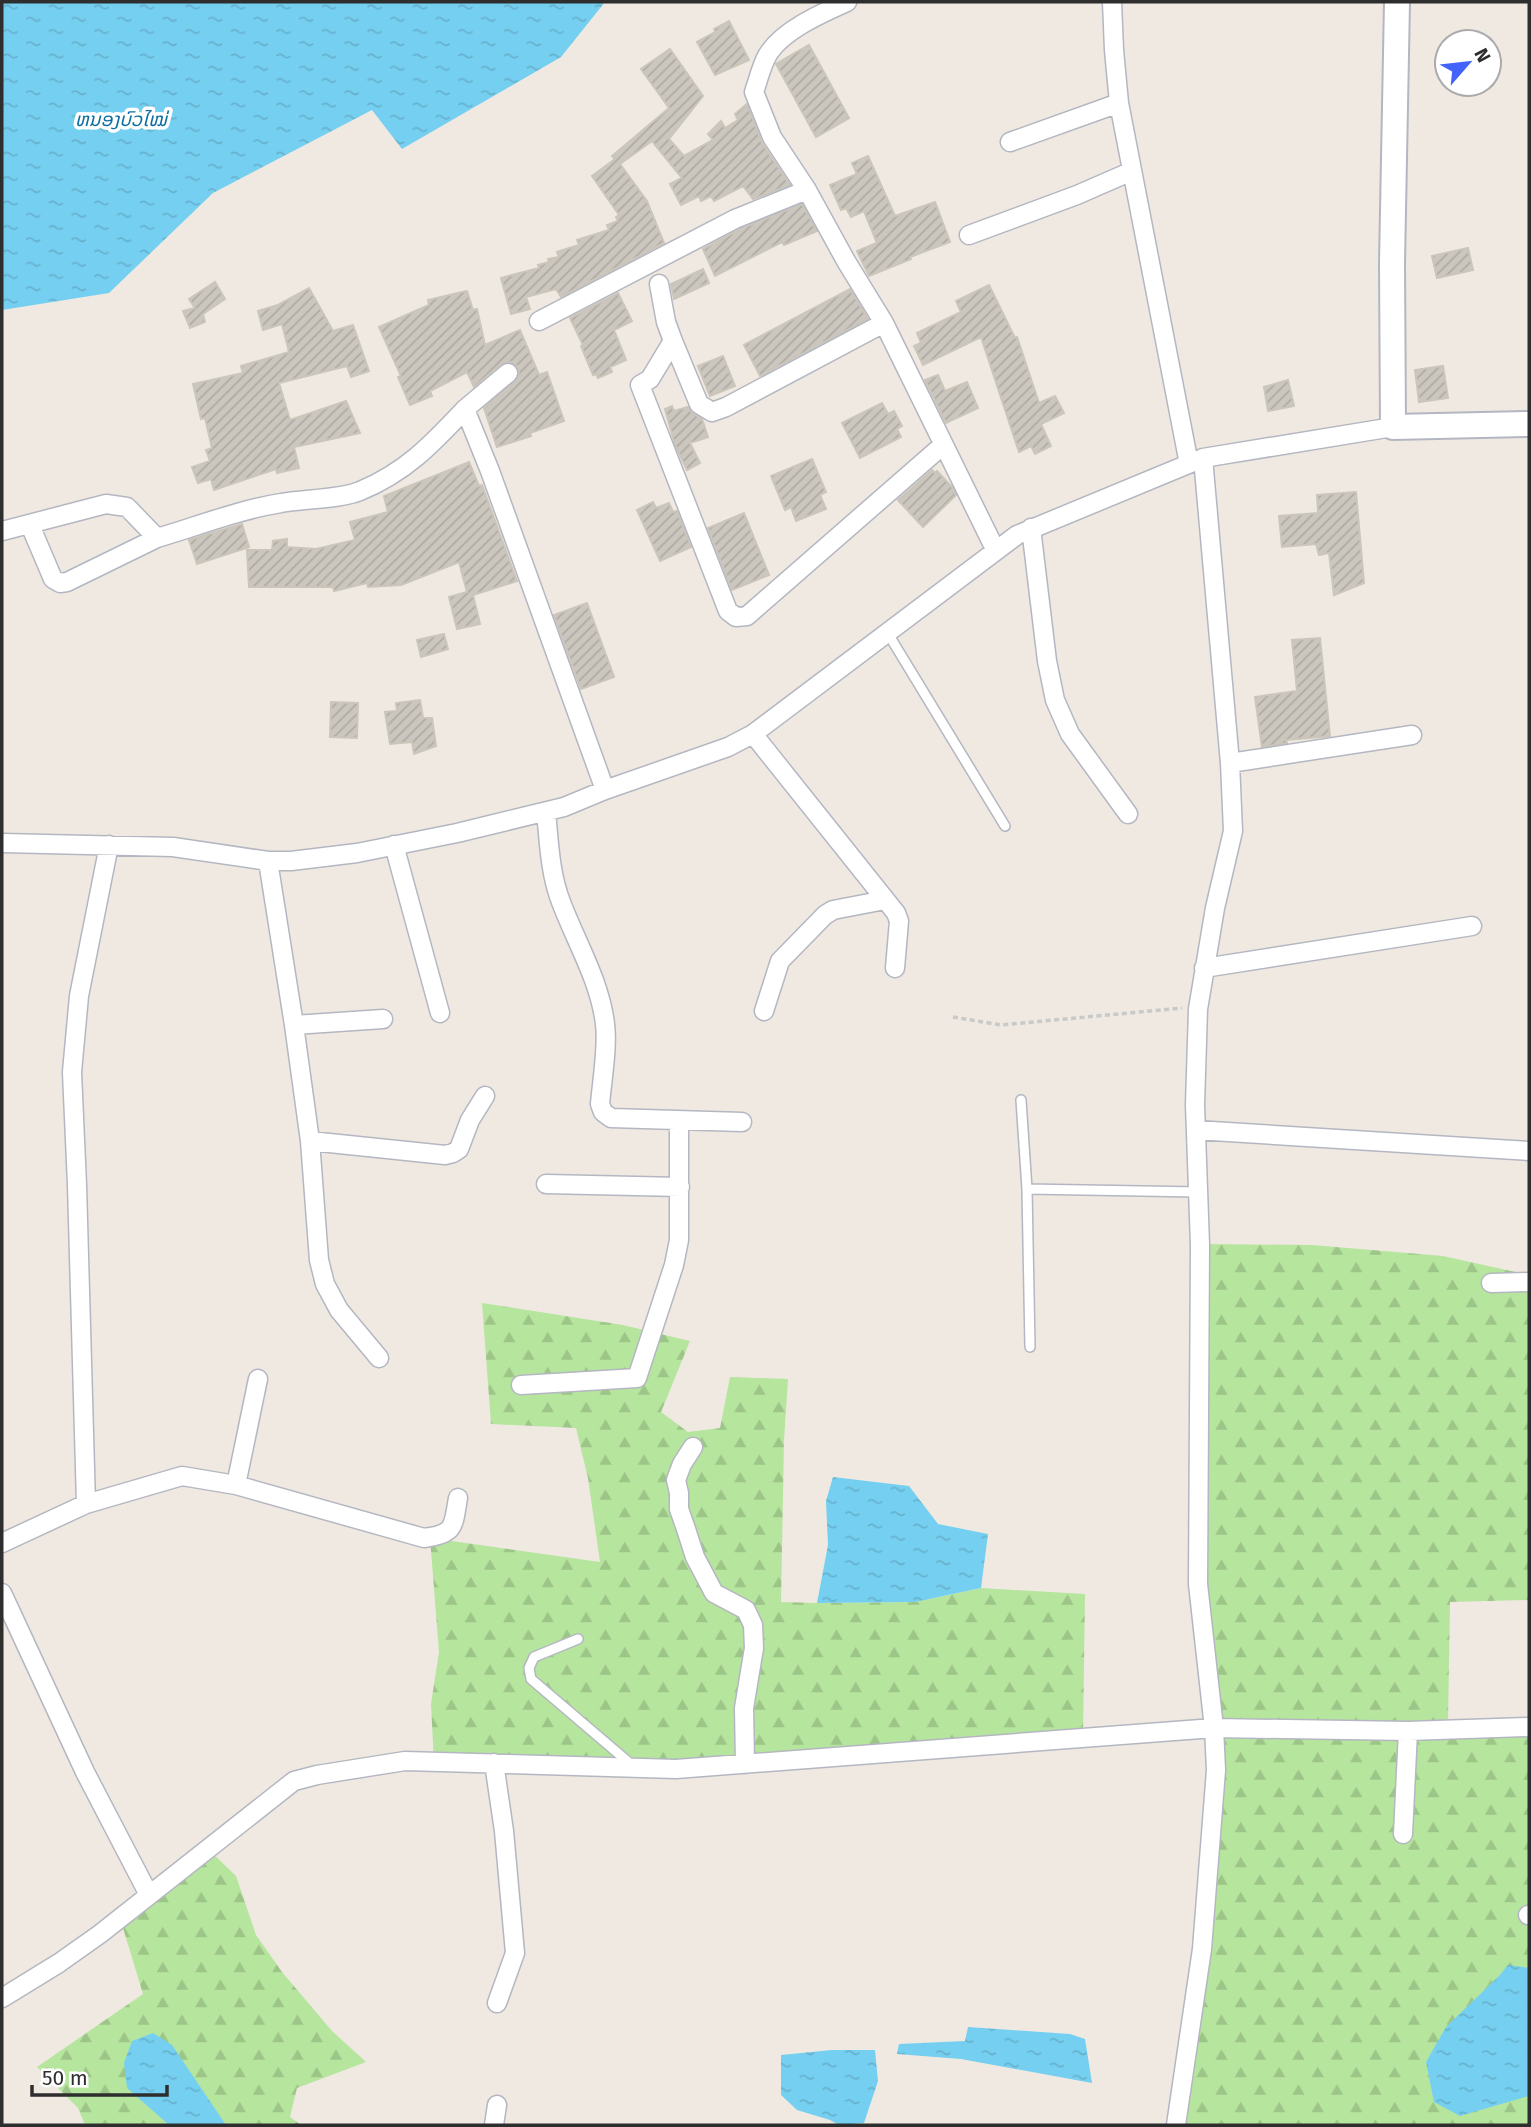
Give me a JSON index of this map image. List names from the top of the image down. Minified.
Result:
{"water":["ຫນອງບົວໄໝ່"],"scale_bar":"50 m","north":"top right"}
